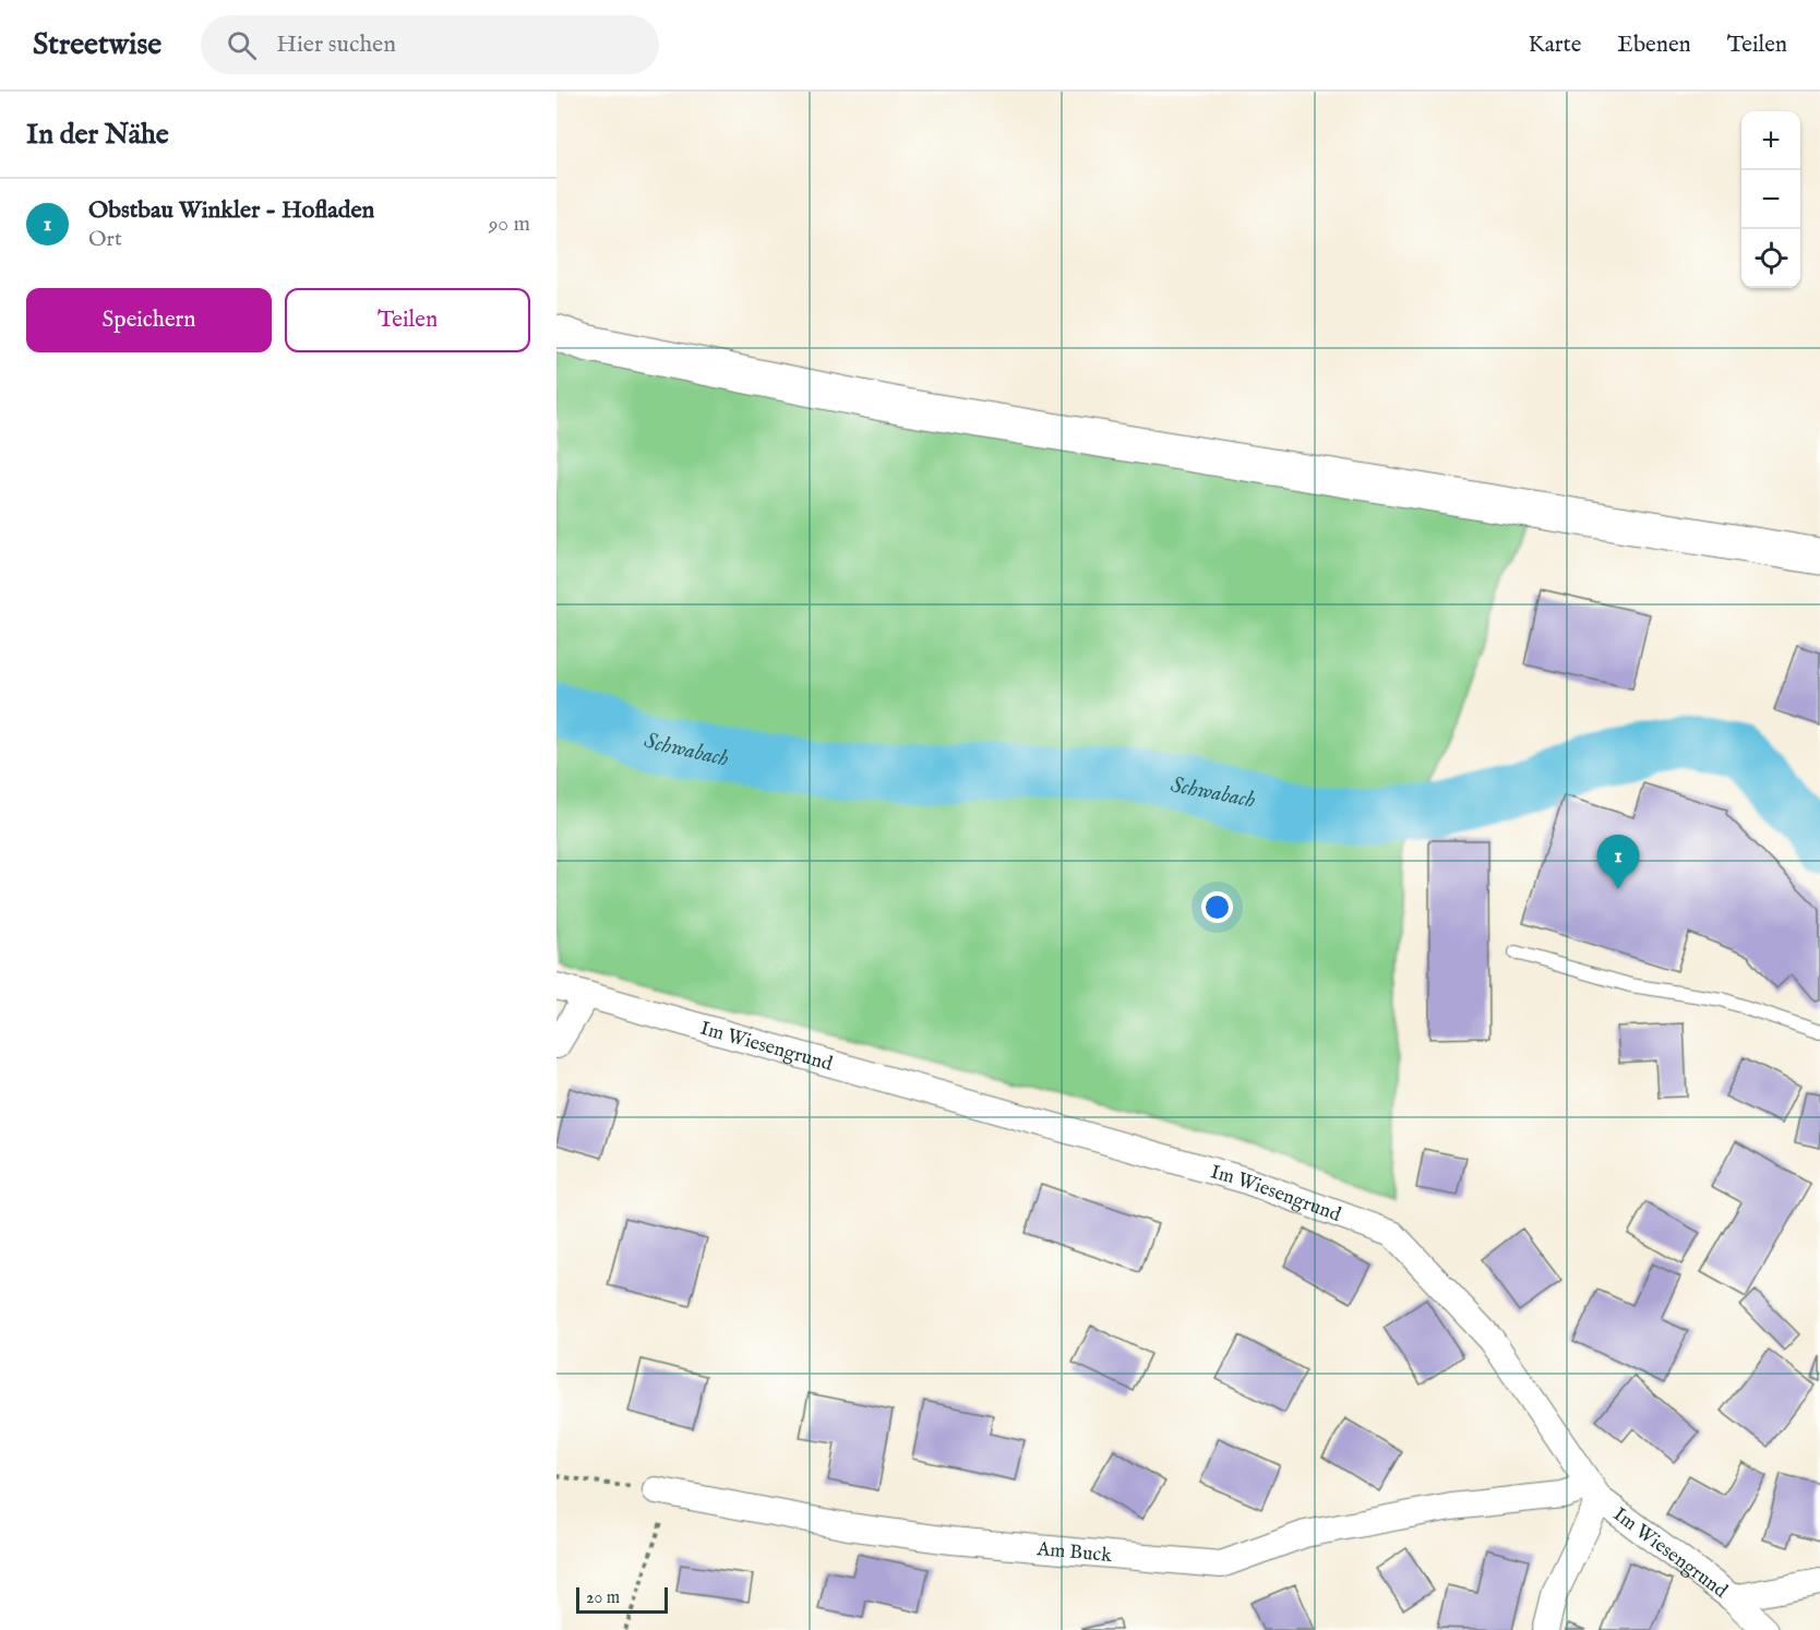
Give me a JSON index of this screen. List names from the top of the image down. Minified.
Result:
{"streets":{"street":["Im Wiesengrund","Am Buck"]},"crossings":[["Im Wiesengrund","Am Buck"]],"water":["Schwabach"],"scale_bar":"20 m","page":{"header":"Streetwise","search":"Hier suchen","nav":["Karte","Ebenen","Teilen"],"heading":"In der Nähe","map_buttons":["+","−"],"list":[{"mark":"1","name":"Obstbau Winkler - Hofladen","note":"Ort","value":"90 m"}],"buttons":["Speichern","Teilen"],"pins":"1","scale":"20 m"}}
